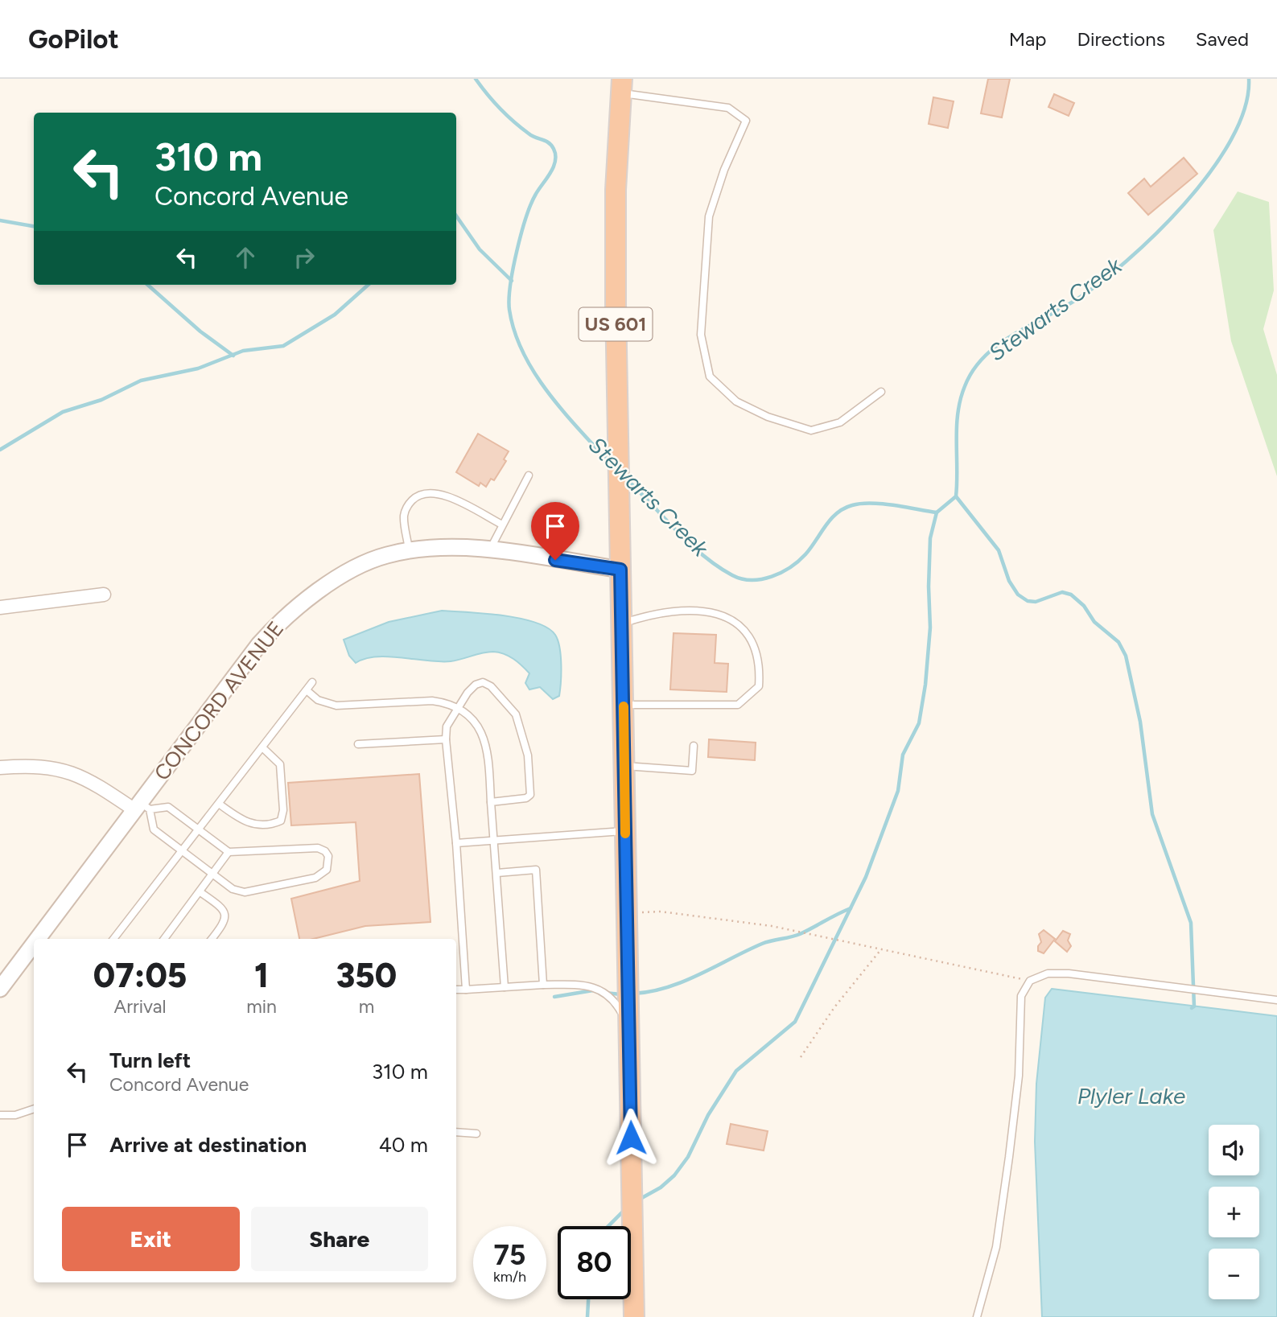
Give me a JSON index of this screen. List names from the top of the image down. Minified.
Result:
{"streets":{"highway":["US 601"],"street":["CONCORD AVENUE"]},"crossings":[["US 601","CONCORD AVENUE"]],"water":["Stewarts Creek","Plyler Lake"],"page":{"header":"GoPilot","nav":["Map","Directions","Saved"],"turn":["310 m","Concord Avenue"],"eta":["07:05","Arrival","1","min","350","m"],"list":[{"name":"Turn left","note":"Concord Avenue","value":"310 m"},{"name":"Arrive at destination","value":"40 m"}],"map_buttons":["+","−"],"buttons":["Exit","Share"],"speed":"75 km/h","limit":"80"}}
